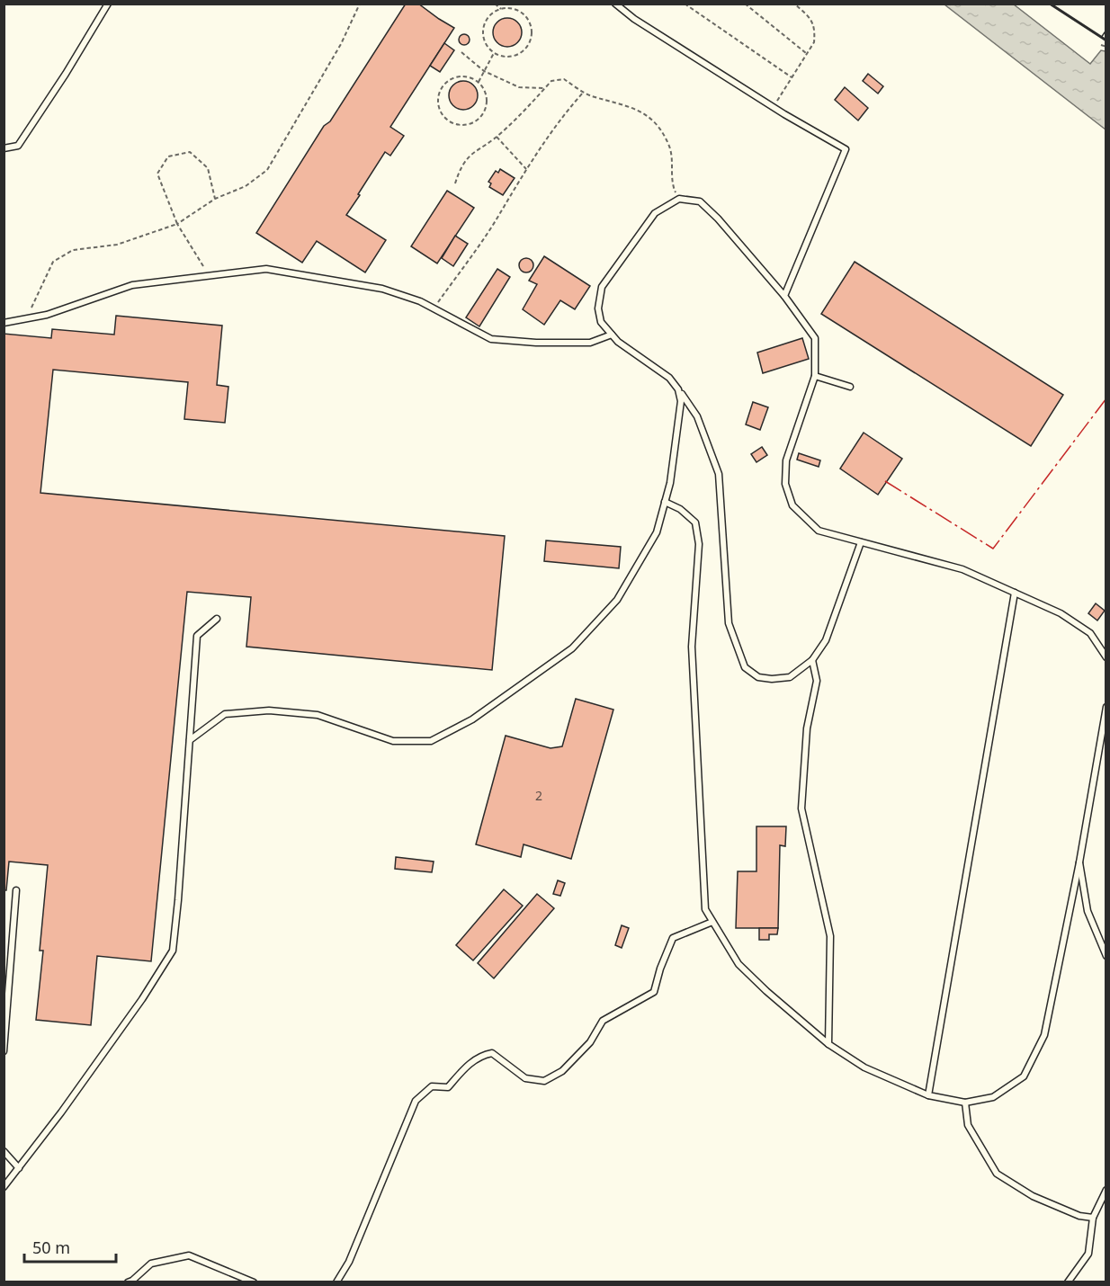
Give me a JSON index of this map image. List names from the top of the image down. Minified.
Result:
{"house_numbers":["2"],"scale_bar":"50 m"}
